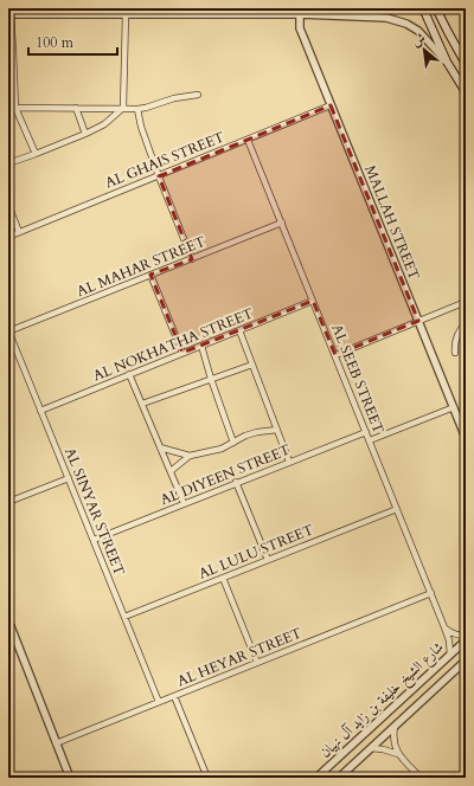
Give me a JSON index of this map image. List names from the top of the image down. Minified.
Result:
{"streets":{"street":["AL GHAIS STREET","MALLAH STREET","AL MAHAR STREET","AL NOKHATHA STREET","AL SEEB STREET","AL DIYEEN STREET","AL SINYAR STREET","AL LULU STREET","AL HEYAR STREET","شارع الشيخ خليفة بن زايد آل نهيان"]},"crossings":[["AL GHAIS STREET","MALLAH STREET"],["AL GHAIS STREET","AL SEEB STREET"],["AL MAHAR STREET","AL SEEB STREET"],["AL MAHAR STREET","AL SINYAR STREET"],["AL NOKHATHA STREET","AL SEEB STREET"],["AL NOKHATHA STREET","AL SINYAR STREET"],["AL SEEB STREET","AL DIYEEN STREET"],["AL SEEB STREET","AL LULU STREET"],["AL SEEB STREET","AL HEYAR STREET"],["AL SEEB STREET","شارع الشيخ خليفة بن زايد آل نهيان"],["AL DIYEEN STREET","AL SINYAR STREET"],["AL SINYAR STREET","AL LULU STREET"],["AL SINYAR STREET","AL HEYAR STREET"]],"scale_bar":"100 m","north":"top left"}
